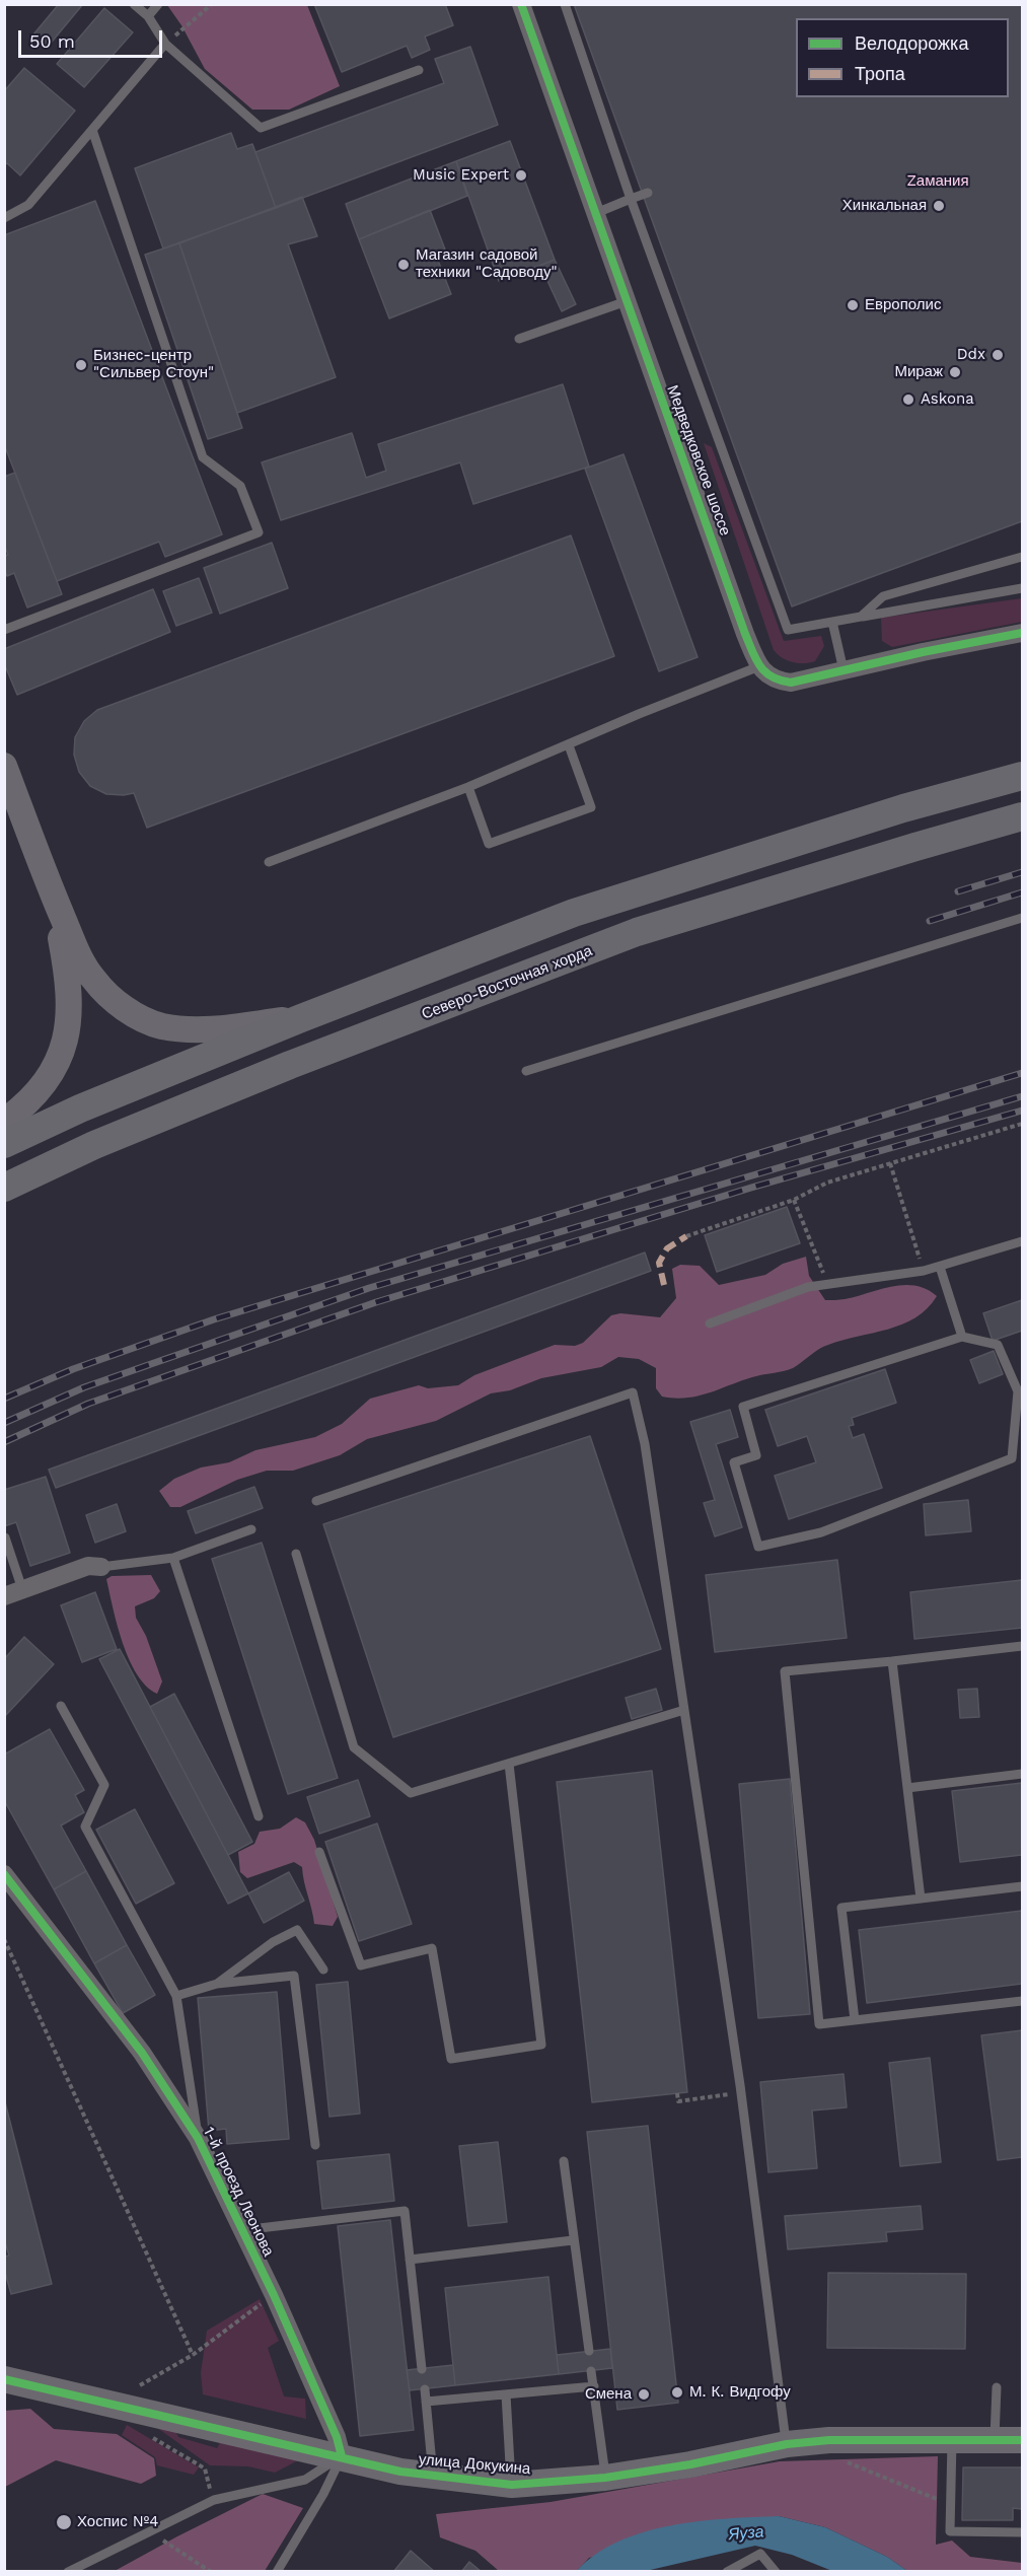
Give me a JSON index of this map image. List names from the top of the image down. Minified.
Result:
{"streets":{"main road":["Северо-Восточная хорда"],"street":["Медведковское шоссе","1-й проезд Леонова","улица Докукина"]},"crossings":[["1-й проезд Леонова","улица Докукина"]],"water":["Яуза"],"parks":["Zамания"],"places":["Music Expert","Хинкальная","Магазин садовой техники \"Садоводу\"","Европолис","Ddx","Бизнес-центр \"Сильвер Стоун\"","Мираж","Askona","М. К. Видгофу","Смена","Хоспис №4"],"legend":["Велодорожка","Тропа"],"scale_bar":"50 m"}
